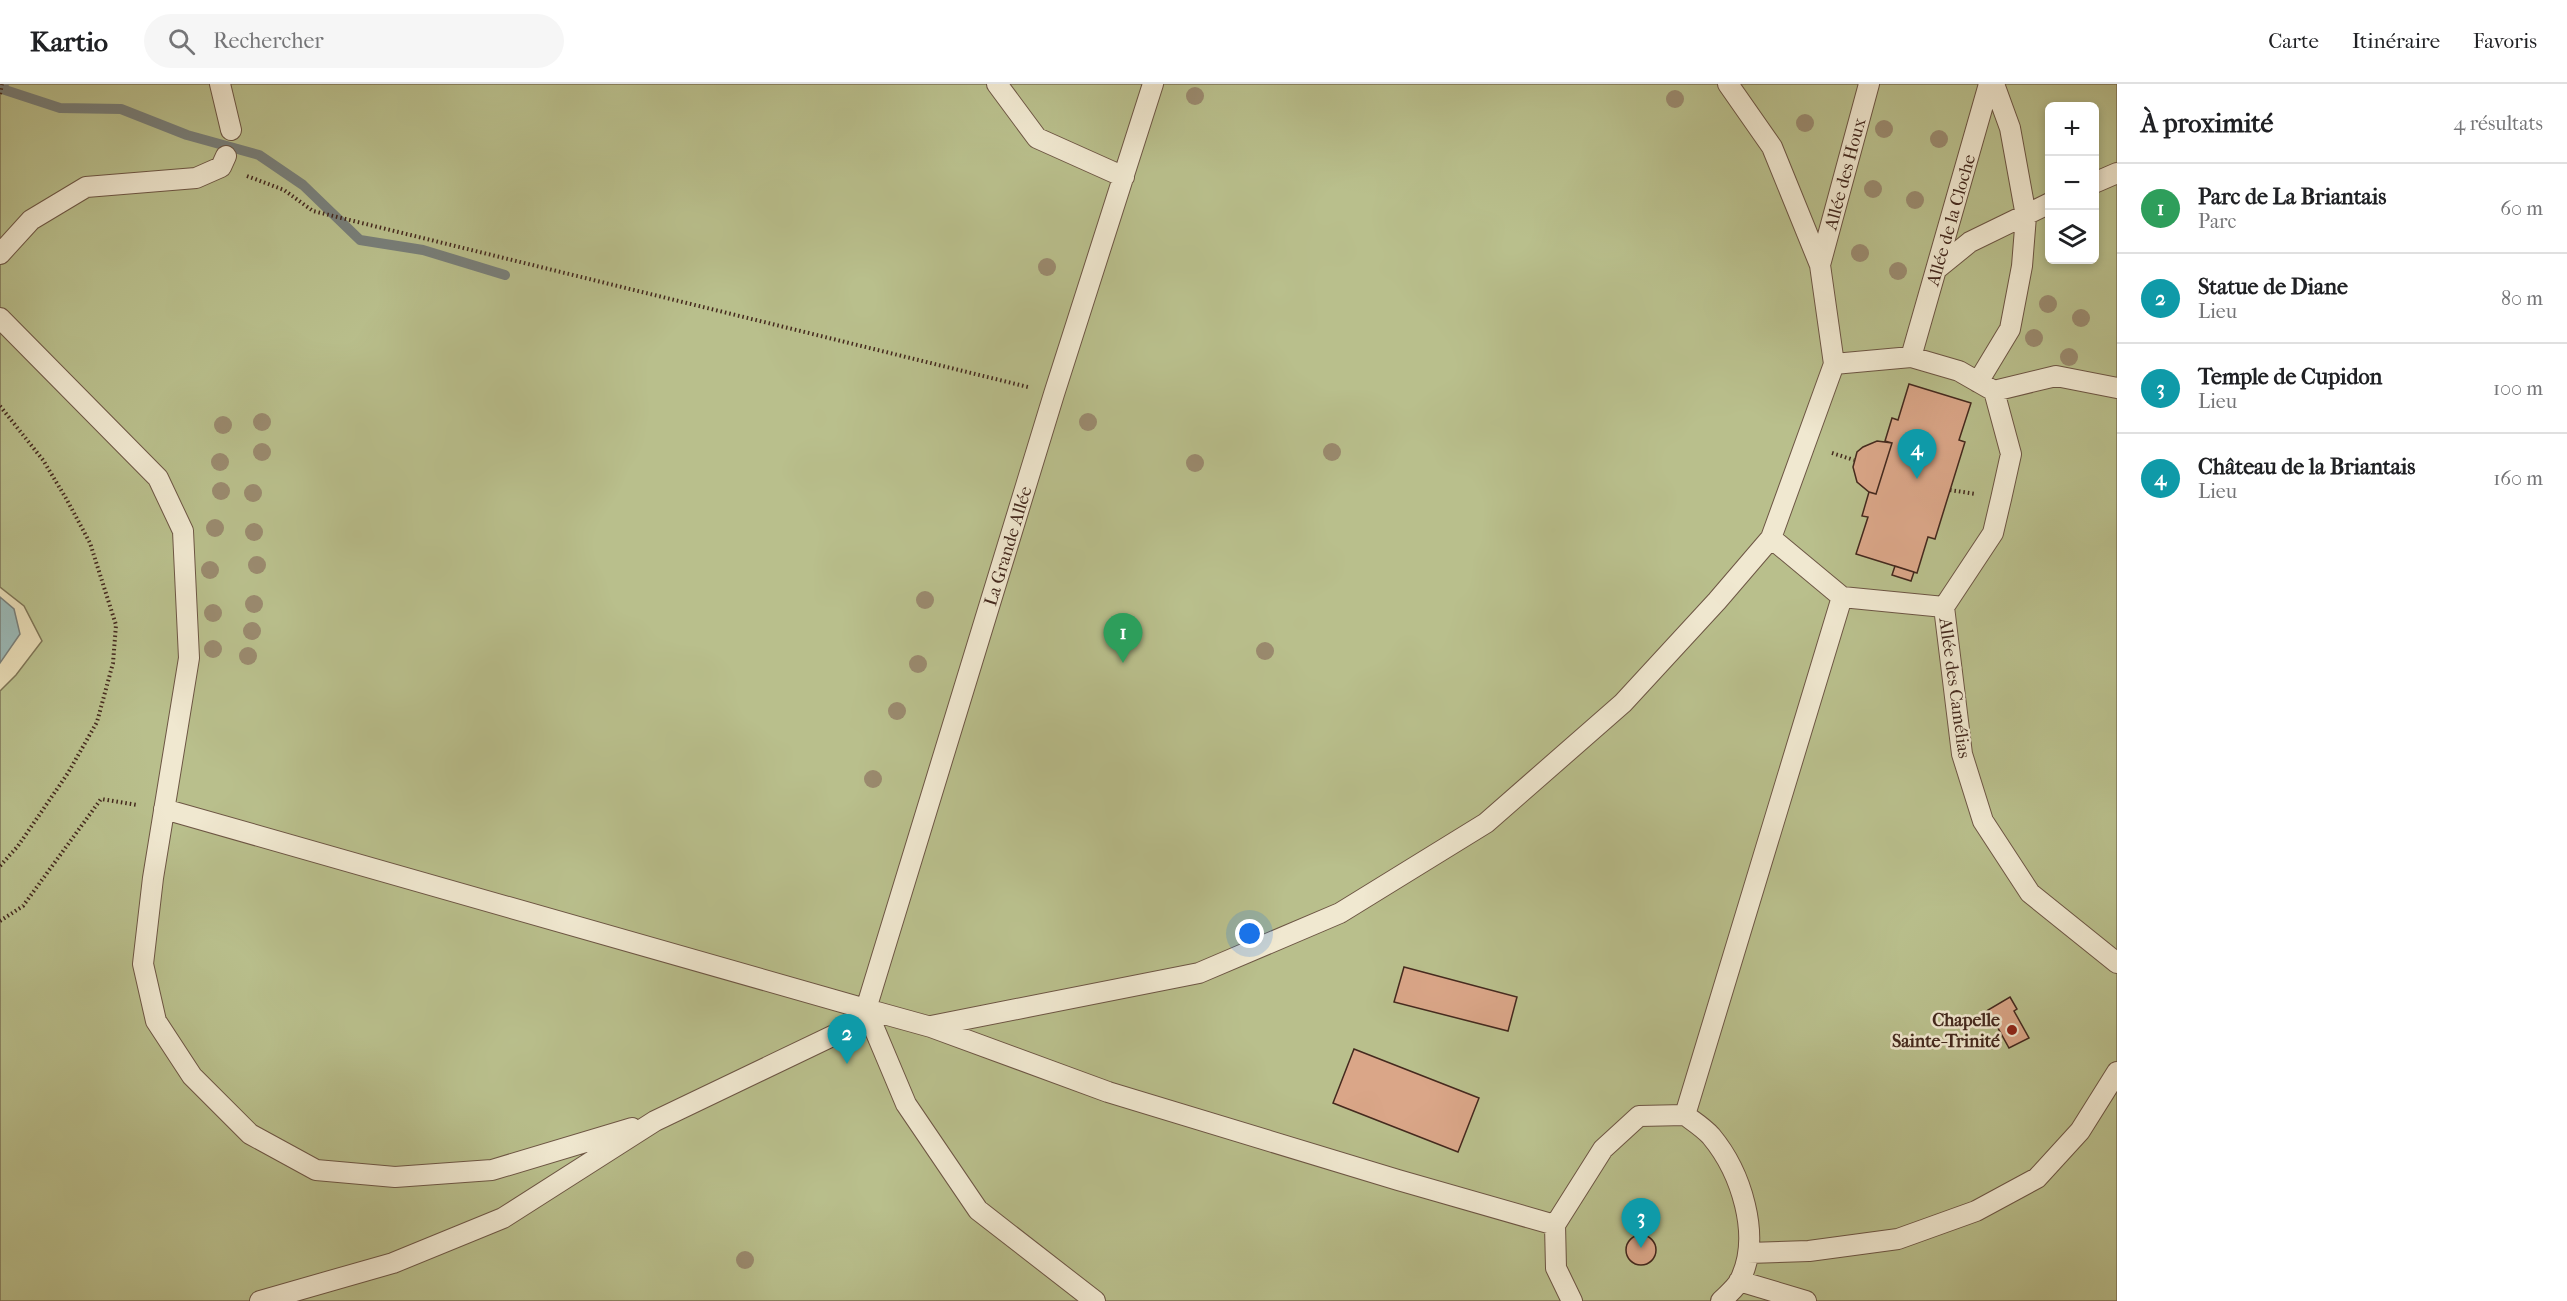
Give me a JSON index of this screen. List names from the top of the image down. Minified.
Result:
{"streets":{"lane":["Allée des Houx","Allée de la Cloche","La Grande Allée","Allée des Camélias"]},"places":["Chapelle Sainte-Trinité"],"page":{"header":"Kartio","search":"Rechercher","nav":["Carte","Itinéraire","Favoris"],"heading":["À proximité","4 résultats"],"map_buttons":["+","−"],"list":[{"mark":"1","name":"Parc de La Briantais","note":"Parc","value":"60 m"},{"mark":"2","name":"Statue de Diane","note":"Lieu","value":"80 m"},{"mark":"3","name":"Temple de Cupidon","note":"Lieu","value":"100 m"},{"mark":"4","name":"Château de la Briantais","note":"Lieu","value":"160 m"}],"pins":["4","1","2","3"]}}
